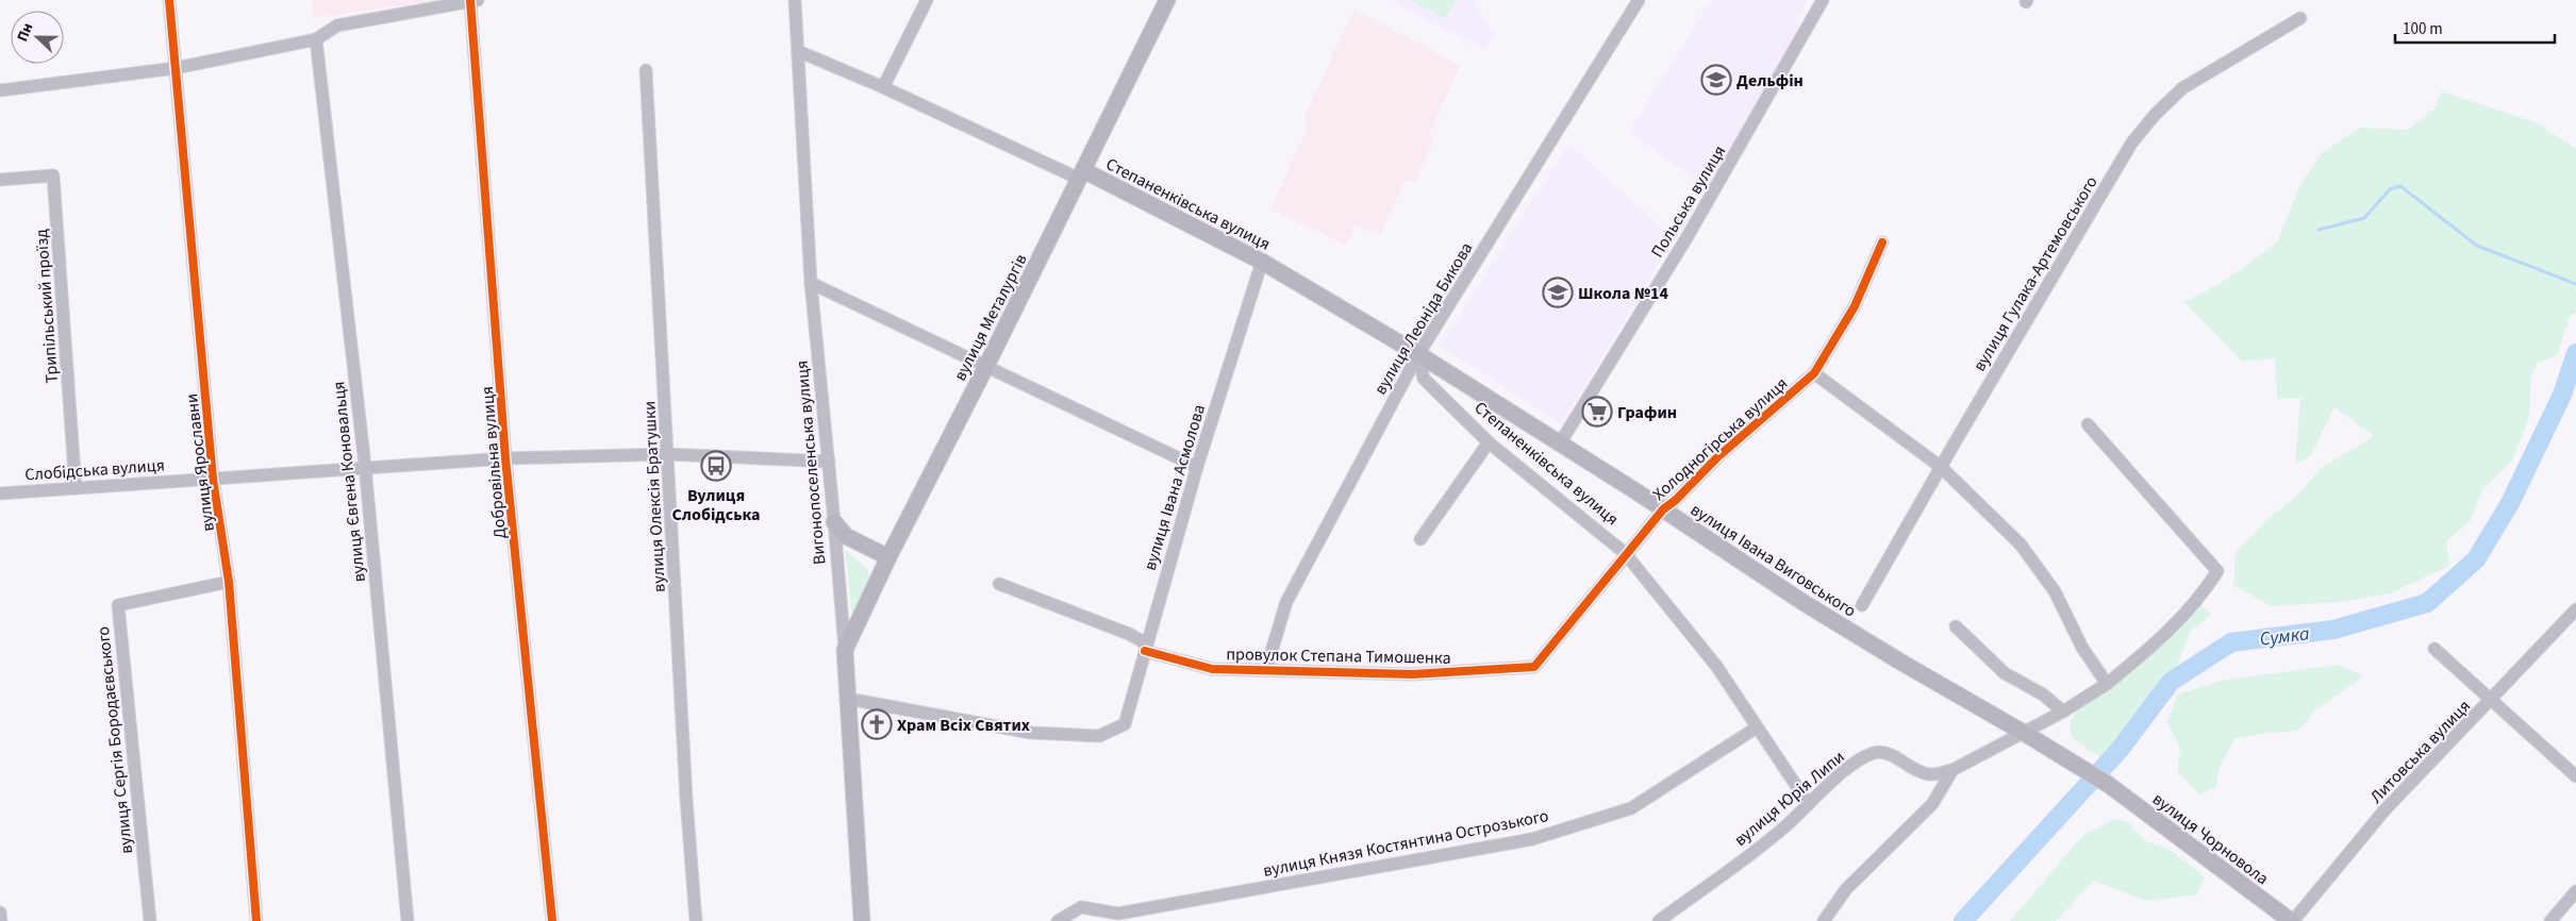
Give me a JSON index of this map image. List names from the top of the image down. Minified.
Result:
{"streets":{"main road":["Степаненківська вулиця","вулиця Металургів","Вигонопоселенська вулиця","вулиця Івана Виговського","вулиця Чорновола"],"street":["Польська вулиця","вулиця Гулака-Артемовського","Трипільський проїзд","вулиця Леоніда Бикова","Холодногірська вулиця","вулиця Ярославни","Добровільна вулиця","Слобідська вулиця","вулиця Євгена Коновальця","вулиця Івана Асмолова","вулиця Олексія Братушки","провулок Степана Тимошенка","вулиця Сергія Бородаєвського","Литовська вулиця","вулиця Юрія Липи","вулиця Князя Костянтина Острозького"]},"crossings":[["Польська вулиця","вулиця Івана Виговського"],["Степаненківська вулиця","вулиця Металургів"],["Степаненківська вулиця","вулиця Леоніда Бикова"],["Степаненківська вулиця","Холодногірська вулиця"],["Степаненківська вулиця","Вигонопоселенська вулиця"],["Степаненківська вулиця","вулиця Івана Асмолова"],["Степаненківська вулиця","вулиця Івана Виговського"],["Степаненківська вулиця","вулиця Юрія Липи"],["Степаненківська вулиця","вулиця Князя Костянтина Острозького"],["Трипільський проїзд","Слобідська вулиця"],["вулиця Металургів","Вигонопоселенська вулиця"],["вулиця Леоніда Бикова","вулиця Івана Виговського"],["вулиця Леоніда Бикова","провулок Степана Тимошенка"],["Холодногірська вулиця","вулиця Івана Виговського"],["Холодногірська вулиця","провулок Степана Тимошенка"],["вулиця Ярославни","Слобідська вулиця"],["вулиця Ярославни","вулиця Сергія Бородаєвського"],["Добровільна вулиця","Слобідська вулиця"],["Вигонопоселенська вулиця","Слобідська вулиця"],["Вигонопоселенська вулиця","вулиця Івана Асмолова"],["Слобідська вулиця","вулиця Євгена Коновальця"],["Слобідська вулиця","вулиця Олексія Братушки"],["вулиця Івана Асмолова","провулок Степана Тимошенка"],["вулиця Івана Виговського","вулиця Чорновола"],["Литовська вулиця","вулиця Чорновола"]],"water":["Сумка"],"places":{"school or university":["Дельфін","Школа №14"],"supermarket":["Графин"],"bus stop":["Вулиця Слобідська"],"church":["Храм Всіх Святих"]},"scale_bar":"100 m","north":"left"}
